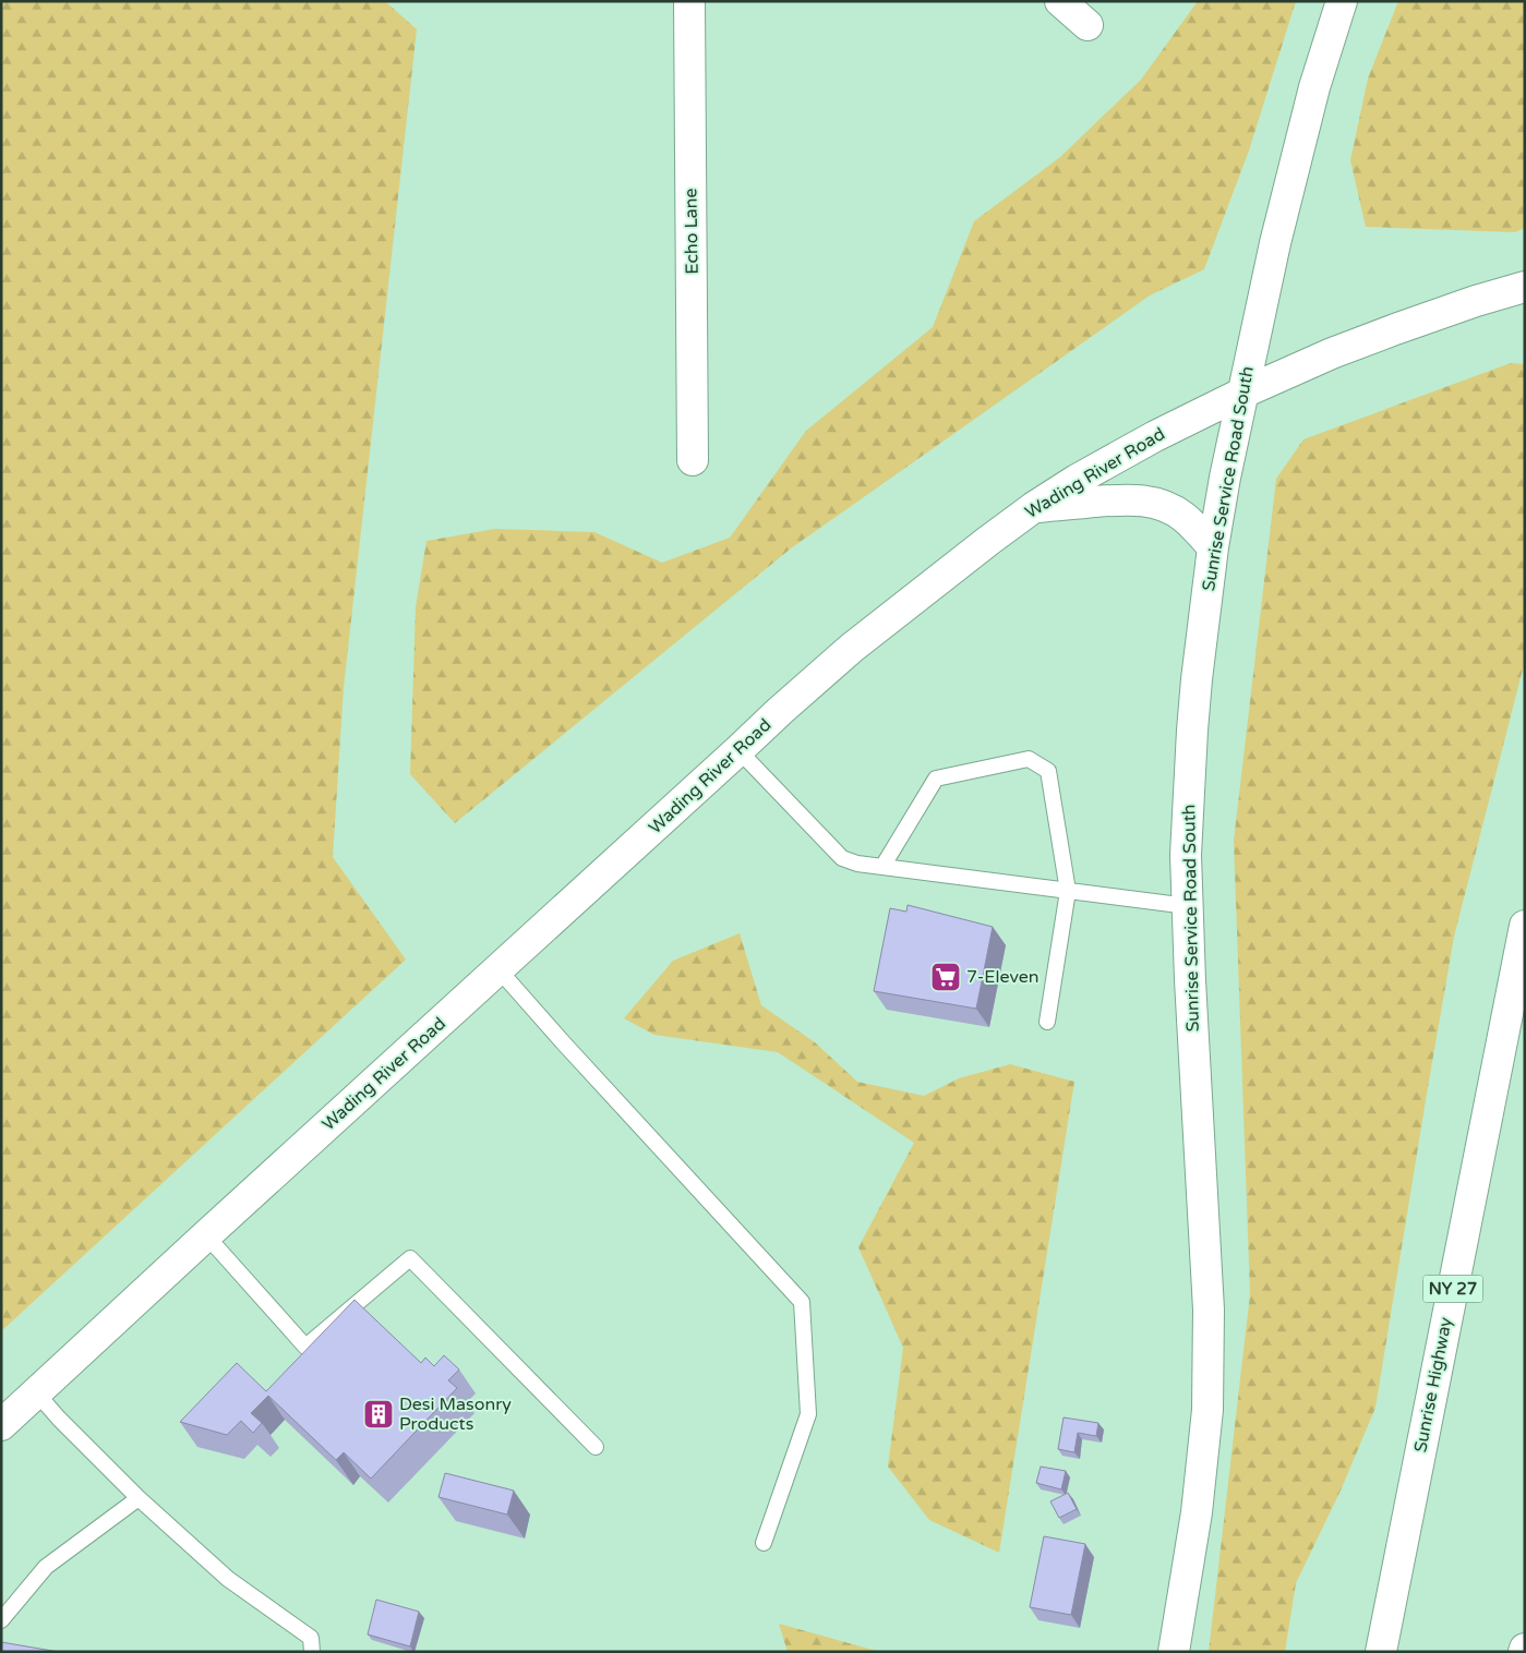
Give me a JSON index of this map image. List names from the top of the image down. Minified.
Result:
{"streets":{"main road":["Echo Lane","Wading River Road","Sunrise Service Road South","NY 27","Sunrise Highway"]},"crossings":[["Wading River Road","Sunrise Service Road South"]],"places":{"supermarket":["7-Eleven"],"building":["Desi Masonry Products"]}}
